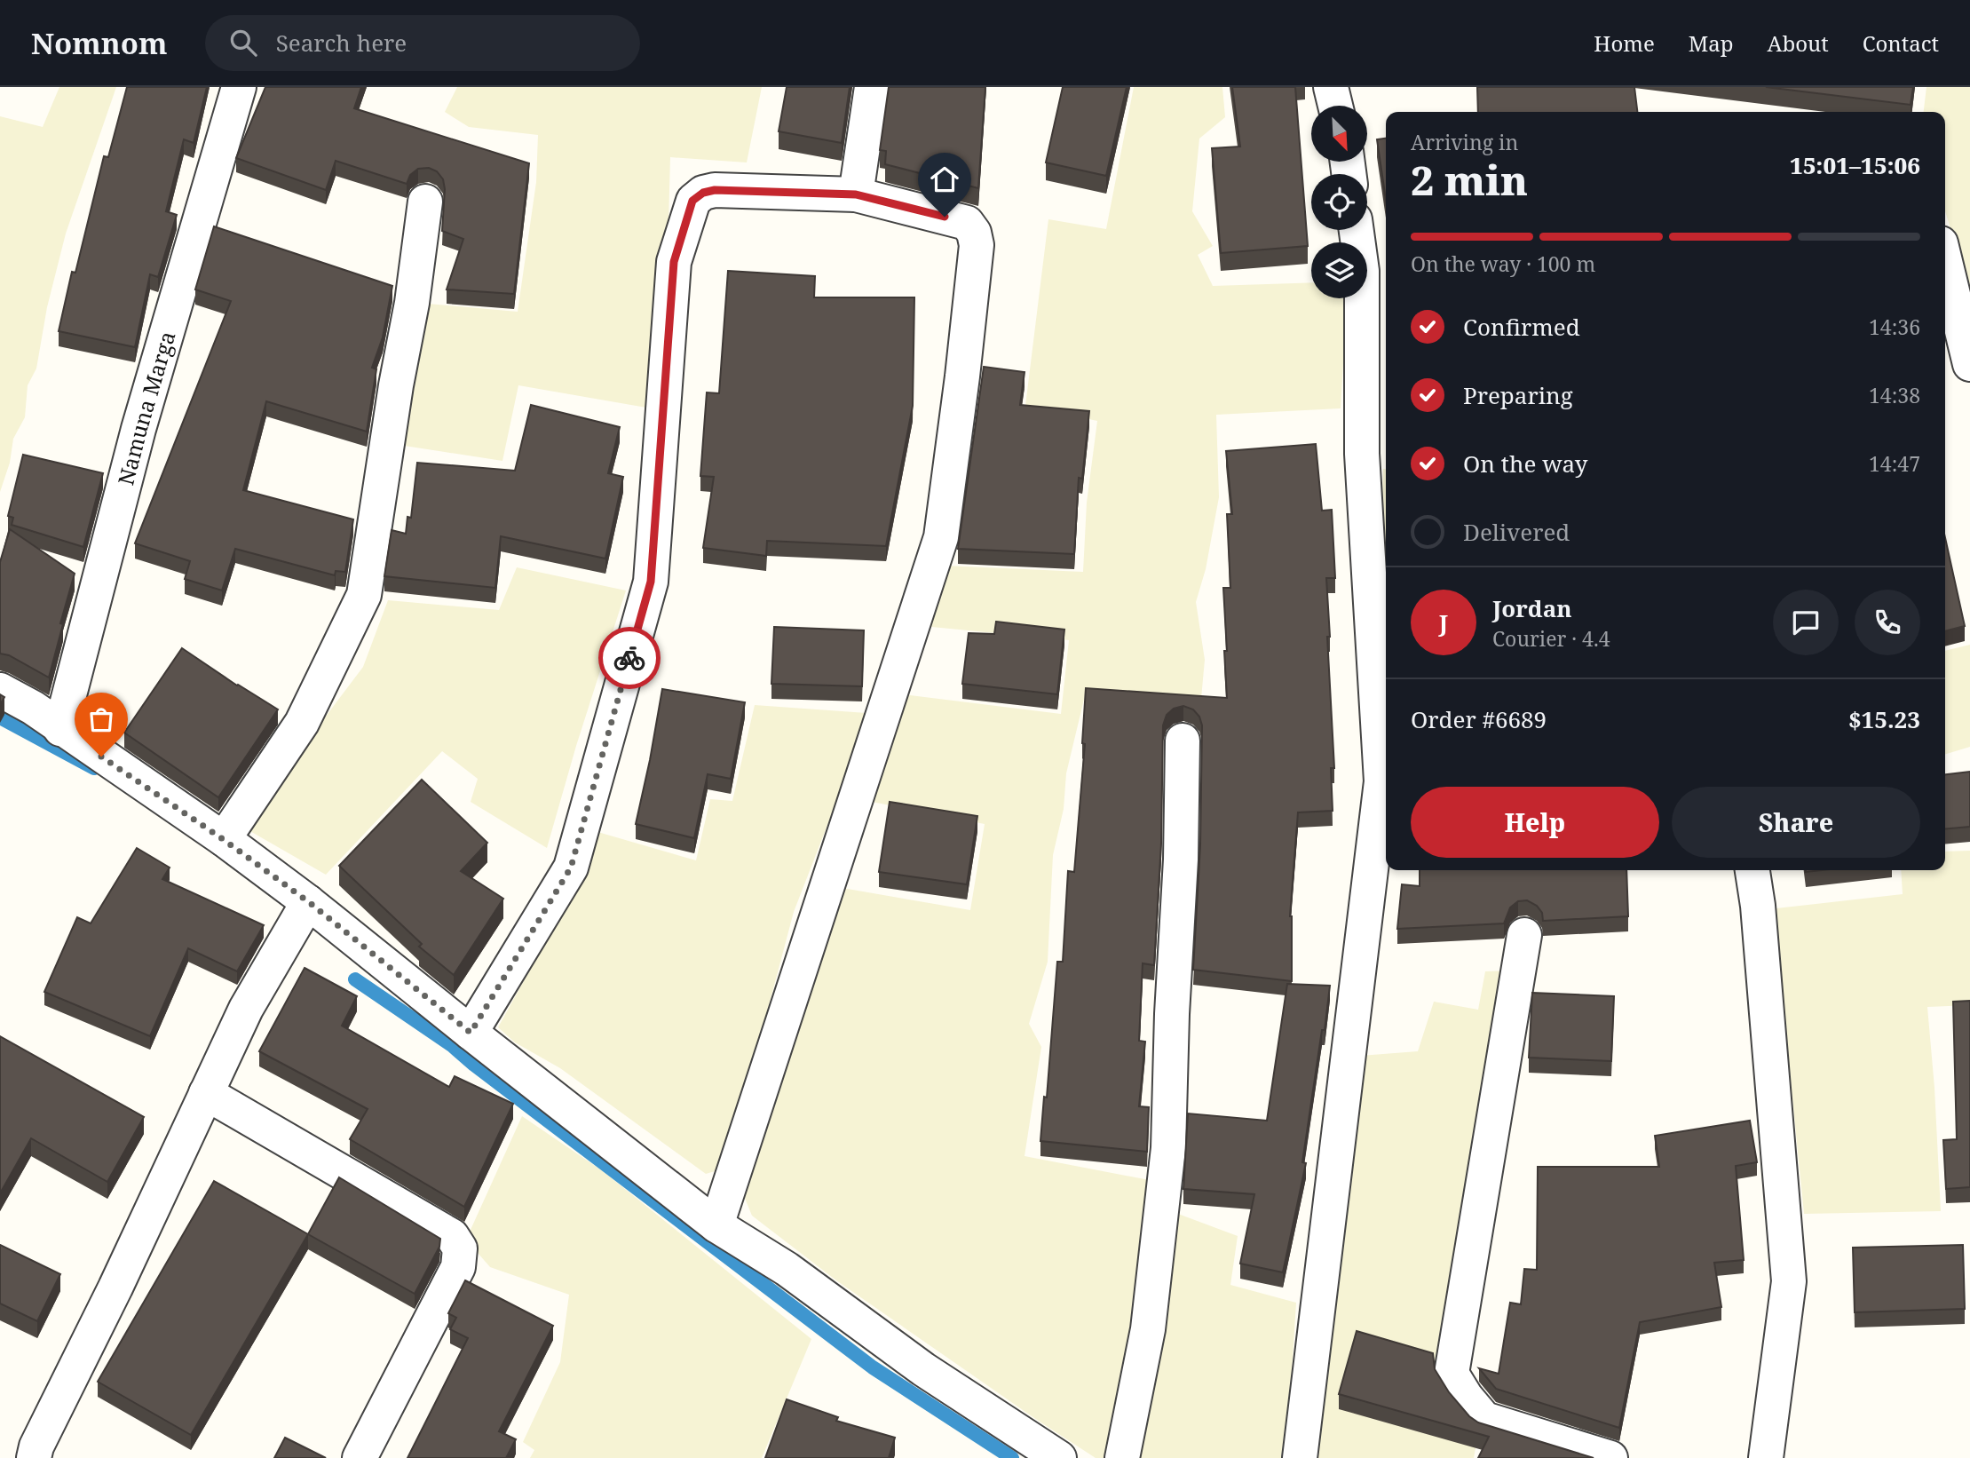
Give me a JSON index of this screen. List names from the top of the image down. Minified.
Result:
{"streets":{"street":["Namuna Marga"]},"north":"bottom right","page":{"header":"Nomnom","search":"Search here","nav":["Home","Map","About","Contact"],"heading":["2 min","Arriving in","15:01–15:06"],"panel":["Jordan","Courier · 4.4","Order #6689","$15.23"],"bar":"On the way · 100 m","list":[["Confirmed","14:36"],["Preparing","14:38"],["On the way","14:47"],"Delivered"],"round":"J","buttons":["Help","Share"]}}
